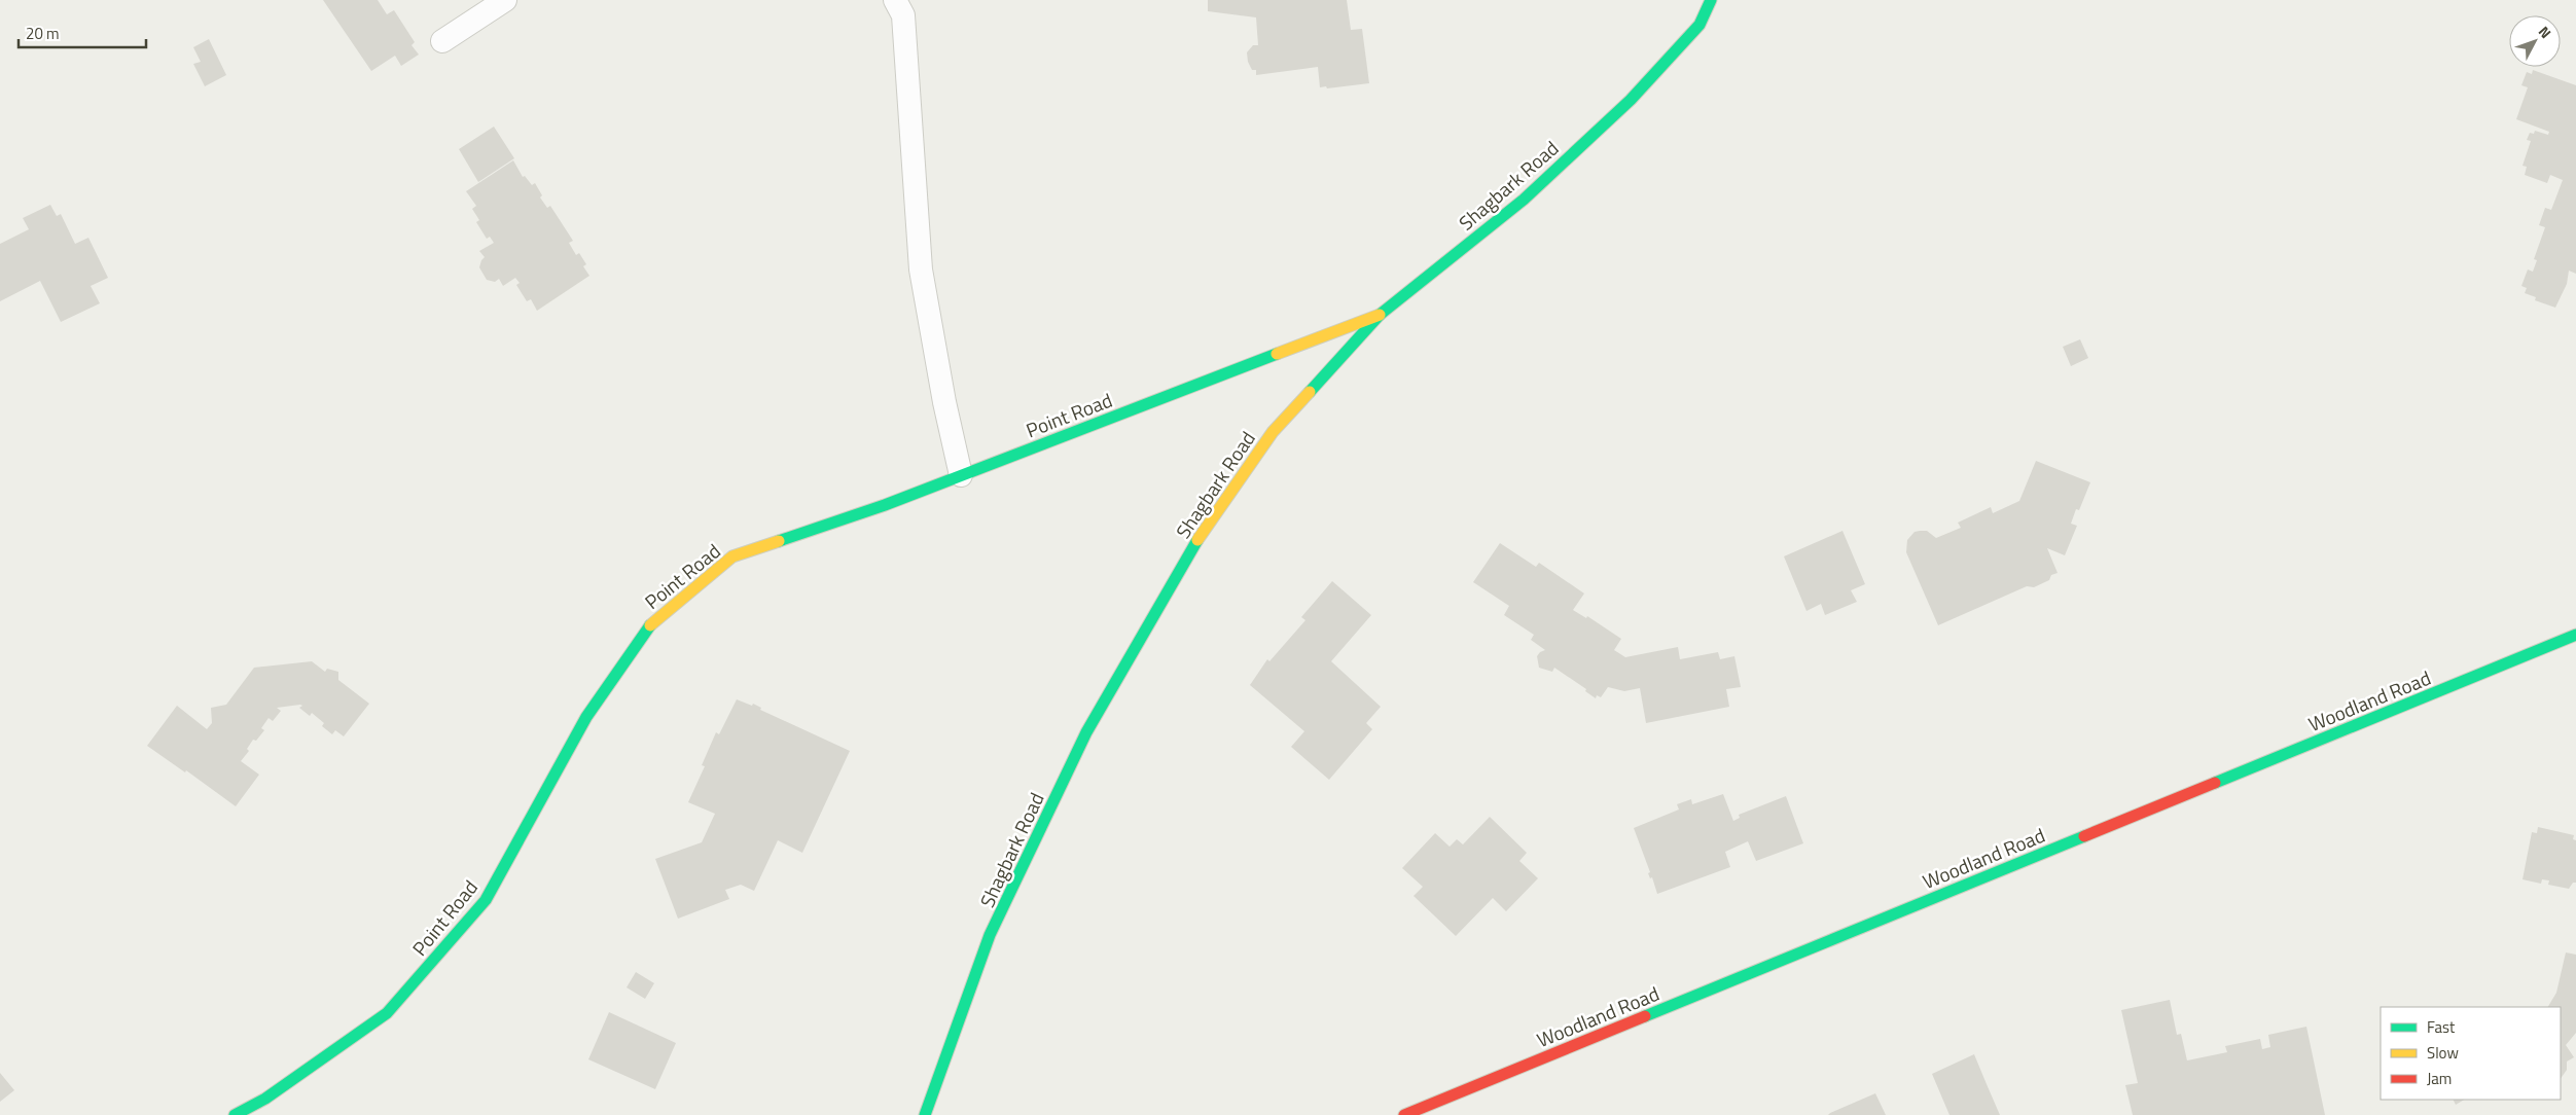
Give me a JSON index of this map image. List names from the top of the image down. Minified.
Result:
{"streets":{"street":["Shagbark Road","Point Road","Woodland Road"]},"crossings":[["Shagbark Road","Point Road"]],"legend":["Fast","Slow","Jam"],"scale_bar":"20 m","north":"top right"}
